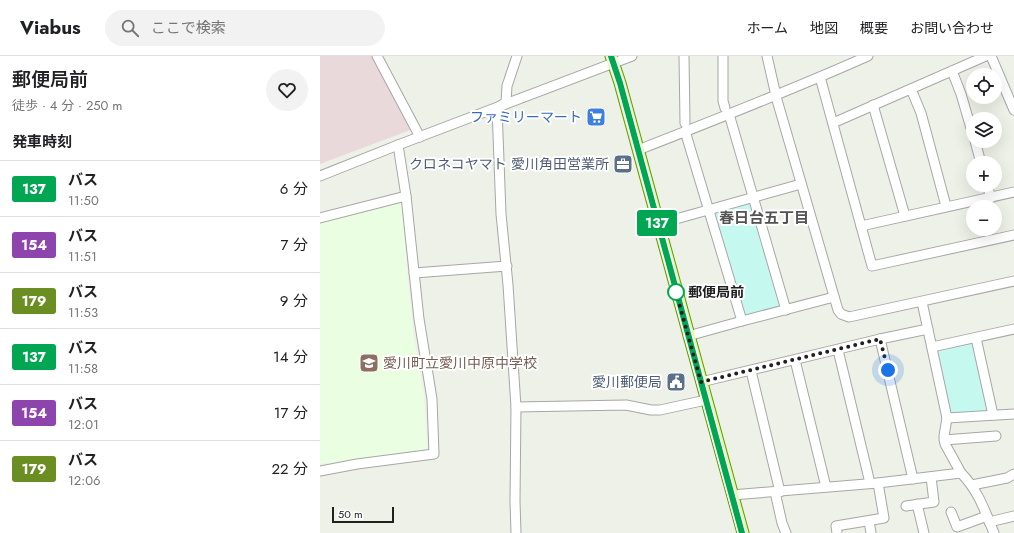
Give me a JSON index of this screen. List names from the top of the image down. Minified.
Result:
{"districts":["春日台五丁目"],"places":{"supermarket":["ファミリーマート"],"office":["クロネコヤマト 愛川角田営業所"],"other":["郵便局前"],"school or university":["愛川町立愛川中原中学校"],"public building":["愛川郵便局"]},"lines":["bus line 137"],"scale_bar":"50 m","page":{"header":"Viabus","search":"ここで検索","nav":["ホーム","地図","概要","お問い合わせ"],"heading":[["郵便局前","徒歩 · 4 分 · 250 m"],"発車時刻"],"on_map":"137","map_buttons":["+","−"],"list":[{"mark":"137","name":"バス","note":"11:50","value":"6 分"},{"mark":"154","name":"バス","note":"11:51","value":"7 分"},{"mark":"179","name":"バス","note":"11:53","value":"9 分"},{"mark":"137","name":"バス","note":"11:58","value":"14 分"},{"mark":"154","name":"バス","note":"12:01","value":"17 分"},{"mark":"179","name":"バス","note":"12:06","value":"22 分"}],"scale":"50 m"}}
